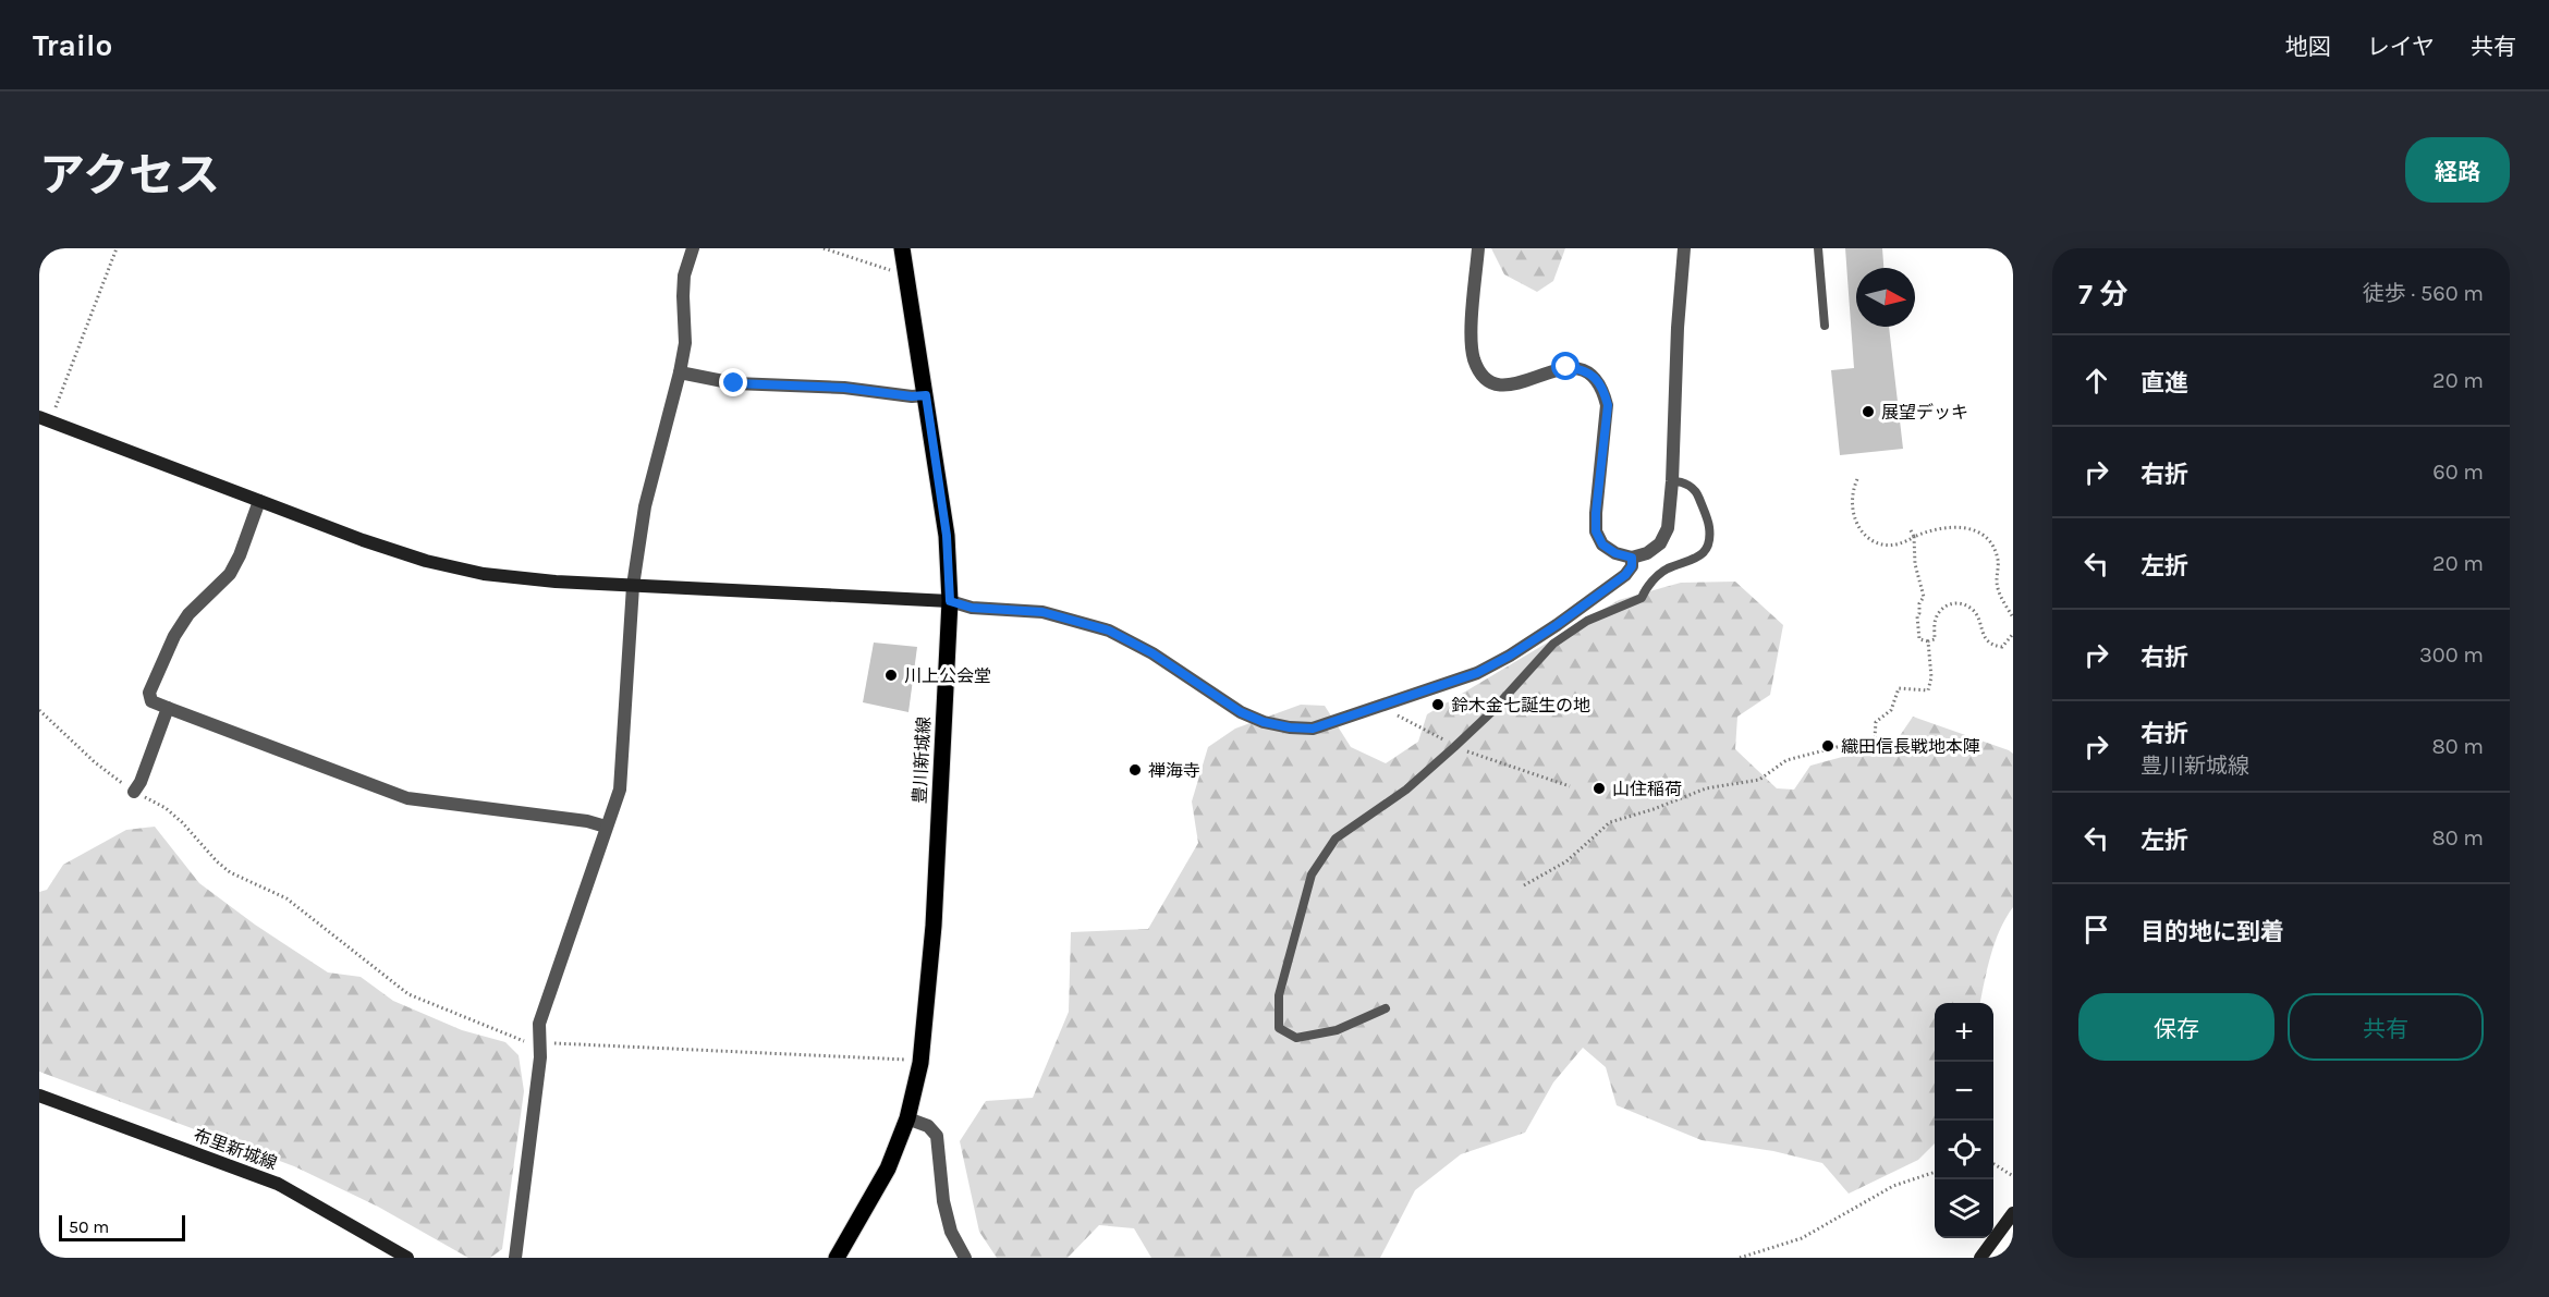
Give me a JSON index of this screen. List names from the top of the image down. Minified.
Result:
{"streets":{"main road":["豊川新城線"],"street":["布里新城線"]},"places":["展望デッキ","川上公会堂","鈴木金七誕生の地","織田信長戦地本陣","禅海寺","山住稲荷"],"scale_bar":"50 m","north":"right","page":{"header":"Trailo","nav":["地図","レイヤ","共有"],"title":"アクセス","buttons":["経路",["保存","共有"]],"heading":["7 分","徒歩 · 560 m"],"list":[["直進","20 m"],["右折","60 m"],["左折","20 m"],["右折","300 m"],["右折","豊川新城線","80 m"],["左折","80 m"],"目的地に到着"],"map_buttons":["+","−"],"scale":"50 m"}}
